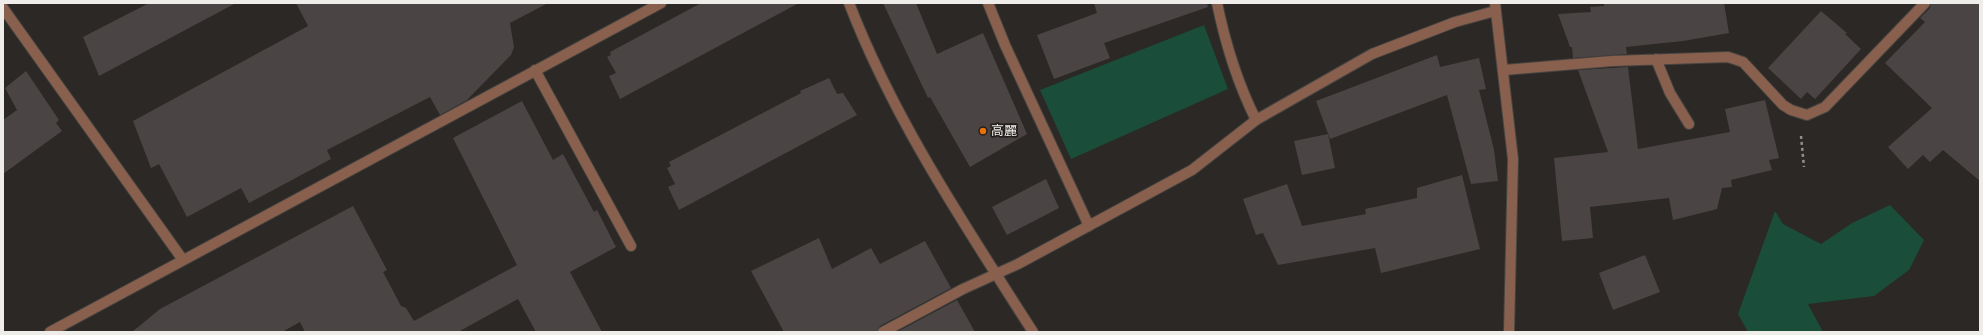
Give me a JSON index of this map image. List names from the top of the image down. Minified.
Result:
{"places":["高麗"]}
